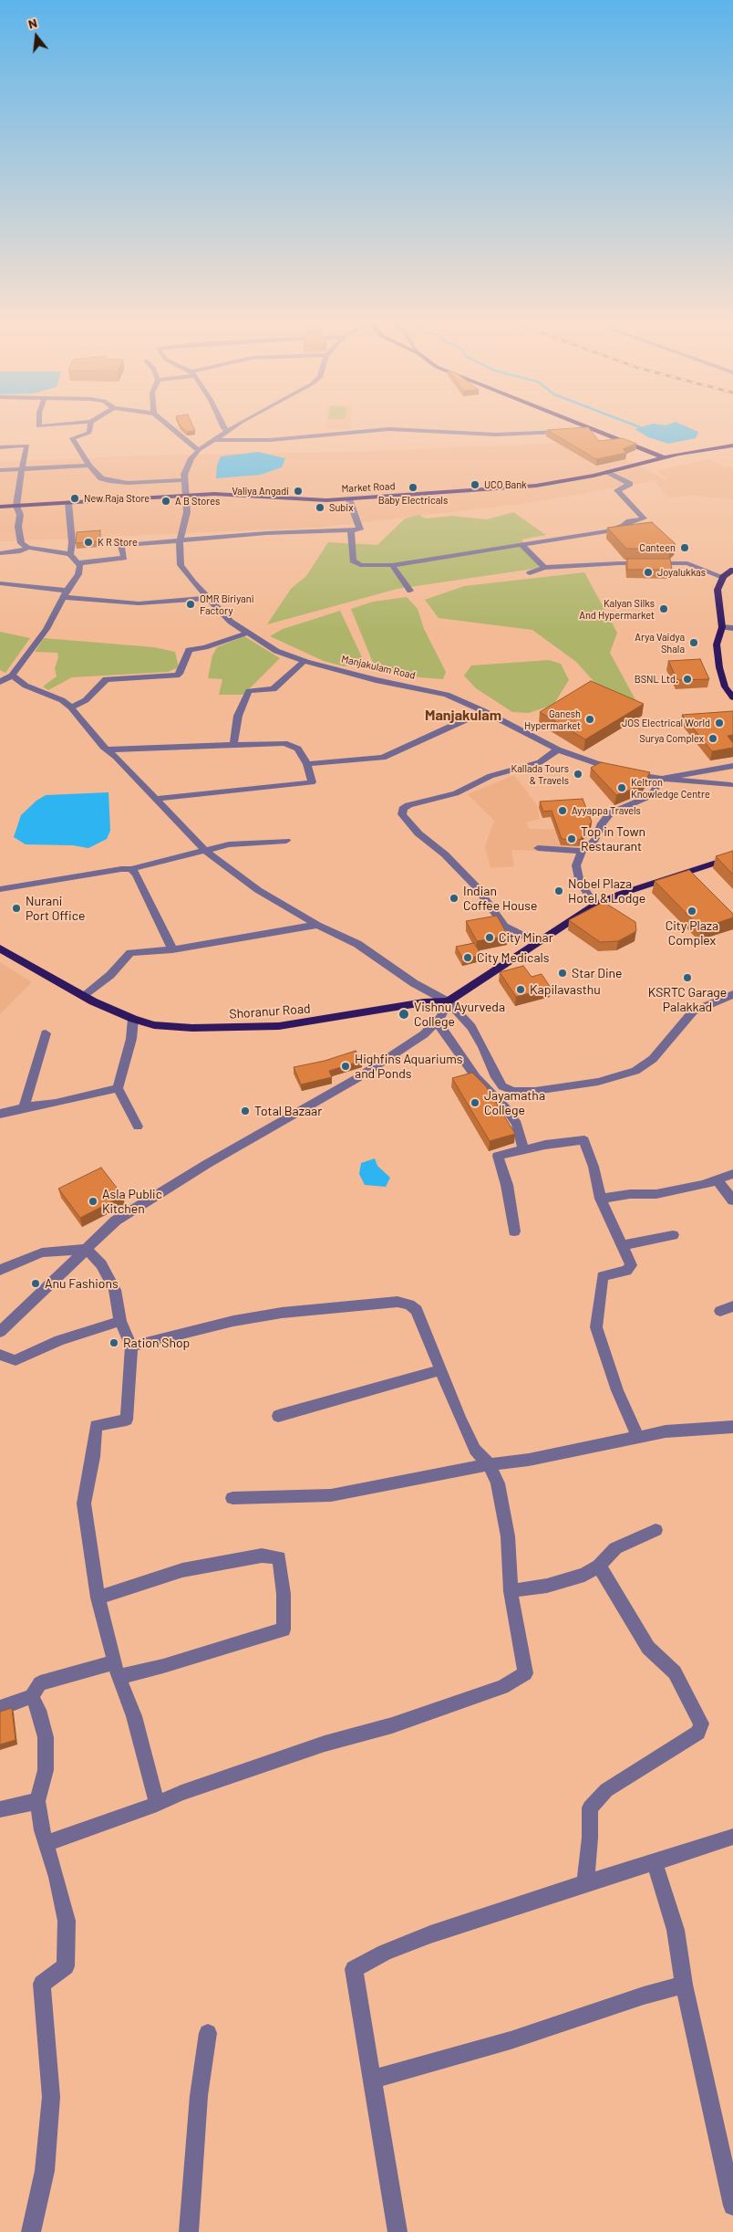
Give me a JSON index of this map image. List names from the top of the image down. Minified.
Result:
{"streets":{"main road":["Market Road","Shoranur Road"],"street":["Manjakulam Road"]},"crossings":[["Market Road","Manjakulam Road"]],"districts":["Manjakulam"],"places":["UCO Bank","Baby Electricals","Valiya Angadi","New Raja Store","A B Stores","Subix","K R Store","Canteen","Joyalukkas","OMR Biriyani Factory","Kalyan Silks And Hypermarket","Arya Vaidya Shala","BSNL Ltd.","Ganesh Hypermarket","JOS Electrical World","Surya Complex","Kallada Tours & Travels","Keltron Knowledge Centre","Ayyappa Travels","Top in Town Restaurant","Nobel Plaza Hotel & Lodge","Indian Coffee House","Nurani Port Office","City Plaza Complex","City Minar","City Medicals","Star Dine","KSRTC Garage Palakkad","Kapilavasthu","Vishnu Ayurveda College","Highfins Aquariums and Ponds","Jayamatha College","Total Bazaar","Asla Public Kitchen","Anu Fashions","Ration Shop"],"north":"top"}
